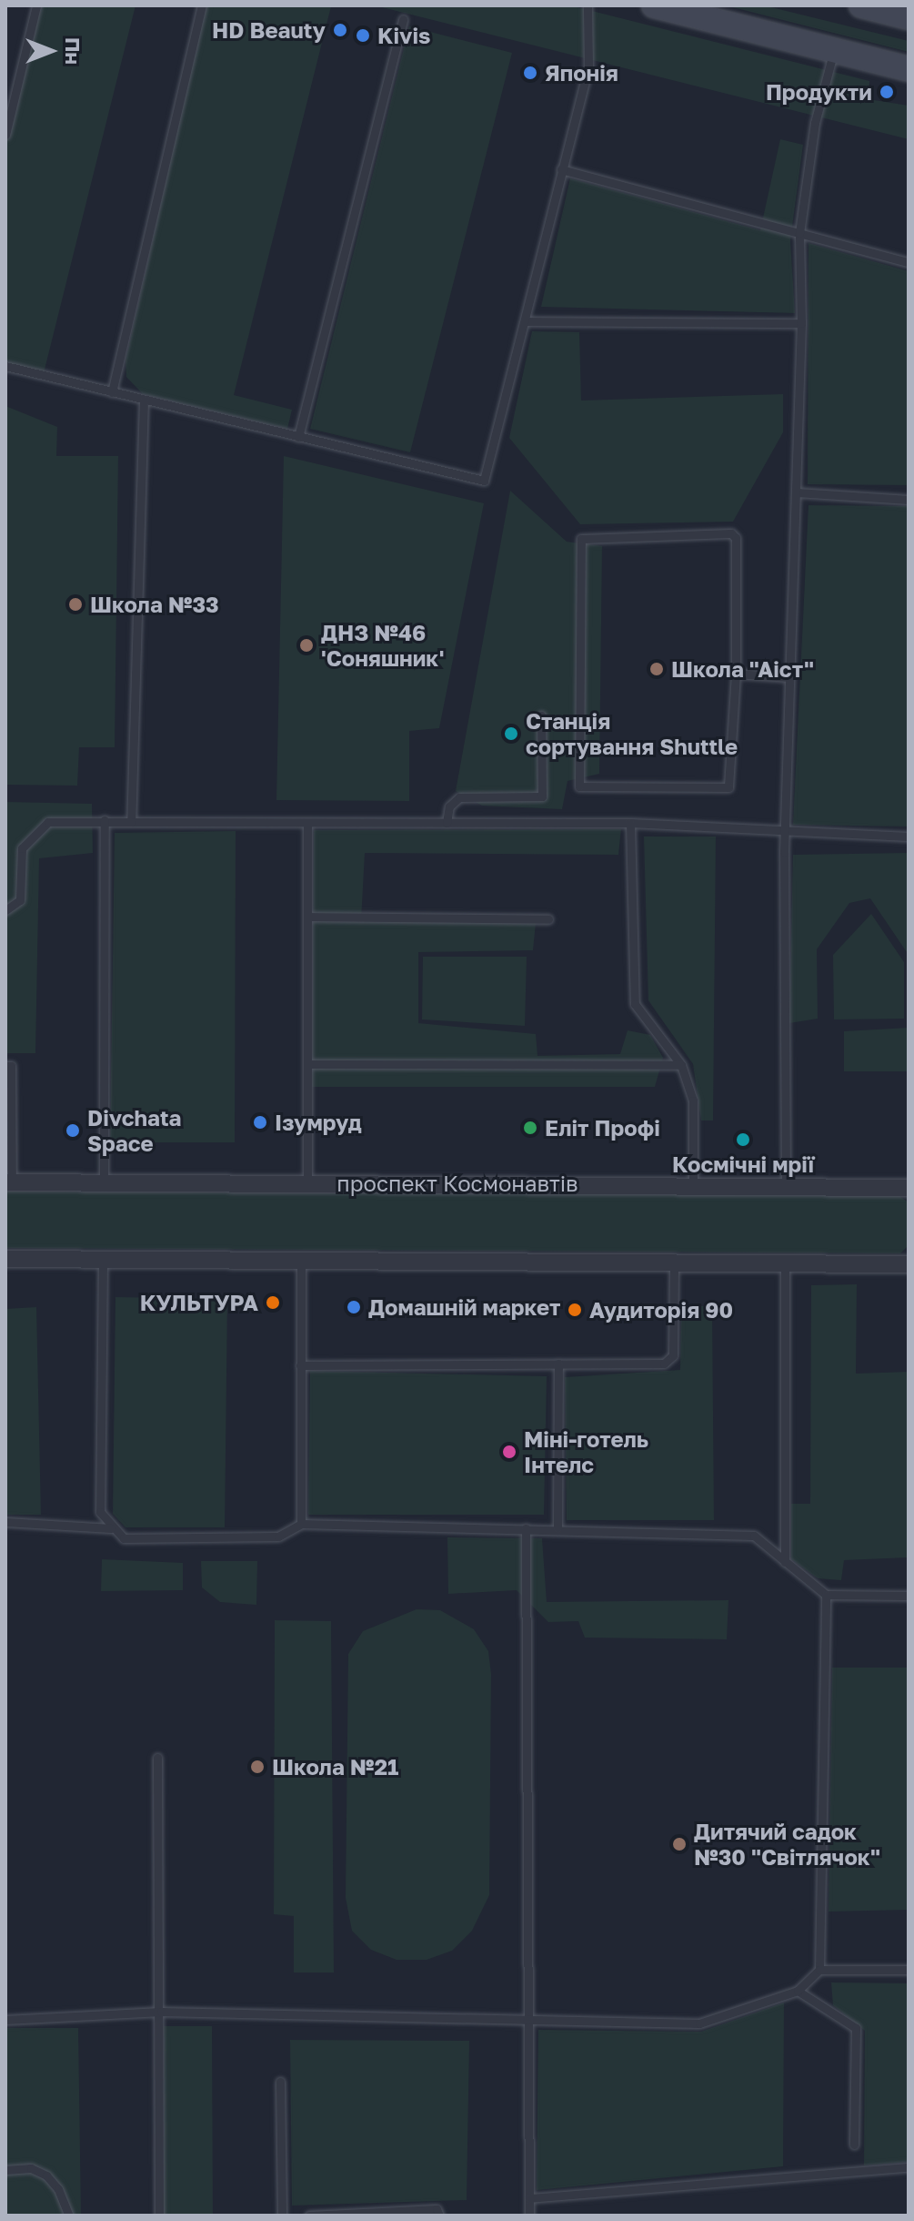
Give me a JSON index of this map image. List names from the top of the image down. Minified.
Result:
{"streets":{"street":["проспект Космонавтів"]},"places":["HD Beauty","Kivis","Японія","Продукти","Школа №33","ДНЗ №46 'Соняшник'","Школа \"Аіст\"","Станція сортування Shuttle","Ізумруд","Еліт Профі","Divchata Space","Космічні мрії","КУЛЬТУРА","Домашній маркет","Аудиторія 90","Міні-готель Інтелс","Школа №21","Дитячий садок №30 \"Світлячок\""],"north":"right"}
